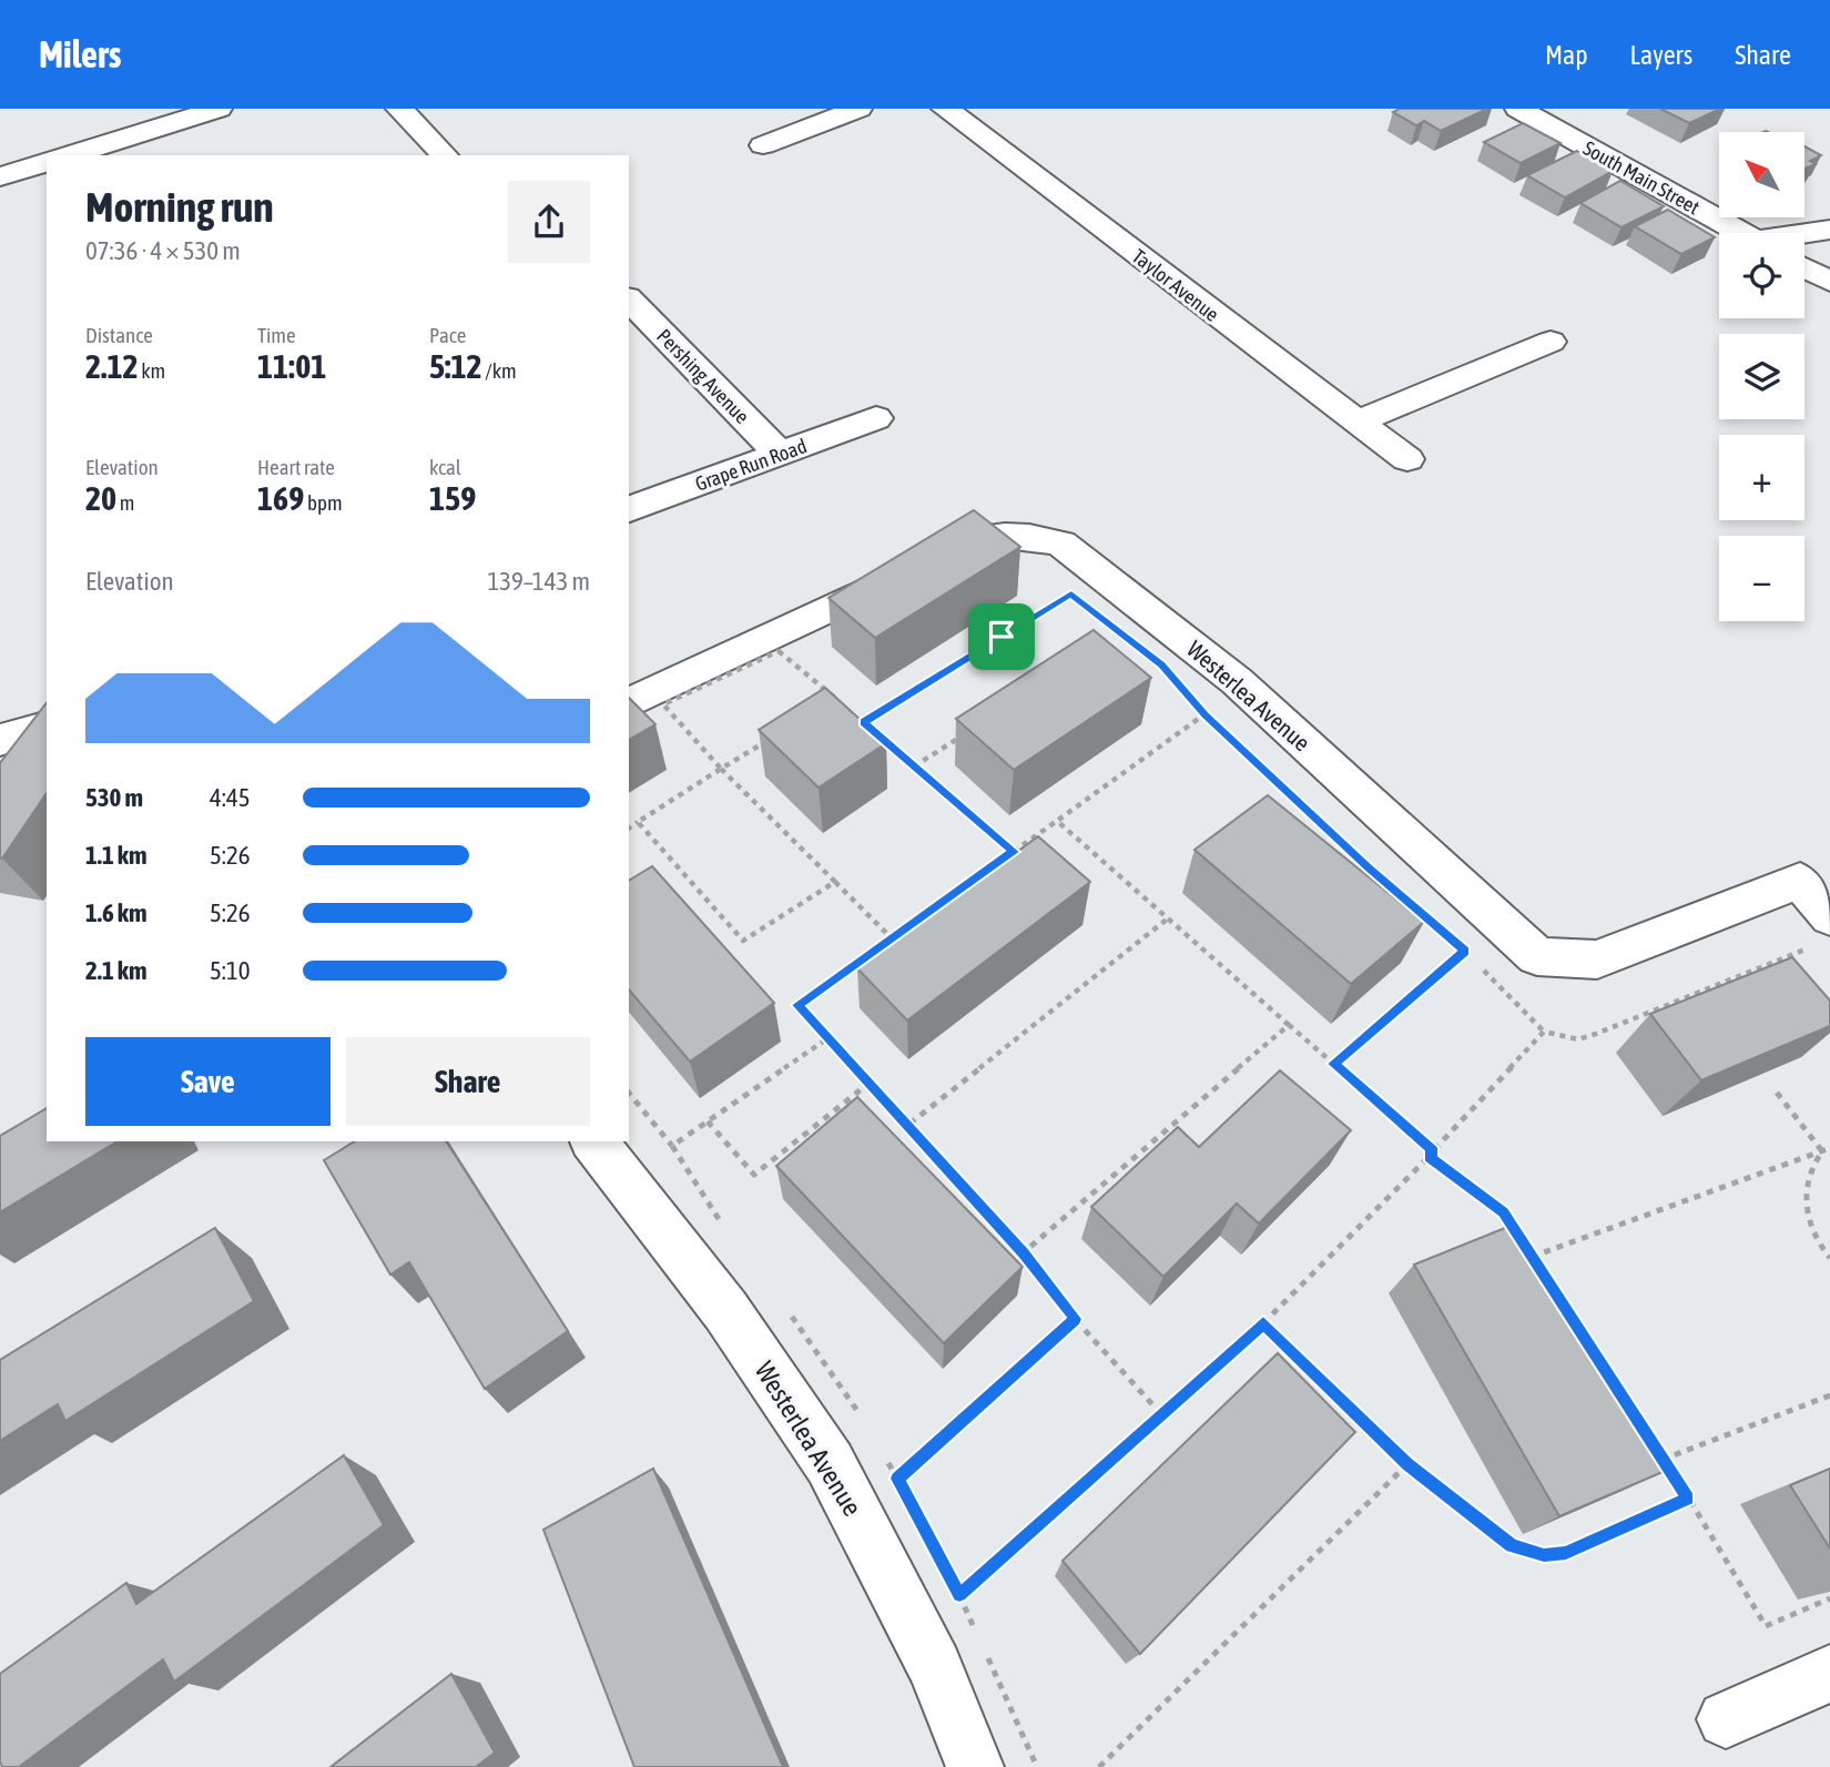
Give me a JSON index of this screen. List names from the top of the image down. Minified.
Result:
{"streets":{"street":["South Main Street","Taylor Avenue","Pershing Avenue","Grape Run Road","Westerlea Avenue"]},"crossings":[["Pershing Avenue","Grape Run Road"]],"north":"top left","page":{"header":"Milers","nav":["Map","Layers","Share"],"map_buttons":["+","−"],"heading":["Morning run","07:36 · 4 × 530 m"],"stats":[["Distance","2.12 km"],["Time","11:01"],["Pace","5:12 /km"],["Elevation","20 m"],["Heart rate","169 bpm"],["kcal","159"]],"chart":["Elevation","139–143 m"],"list":[{"name":"530 m","note":"4:45"},{"name":"1.1 km","note":"5:26"},{"name":"1.6 km","note":"5:26"},{"name":"2.1 km","note":"5:10"}],"buttons":["Save","Share"]}}
